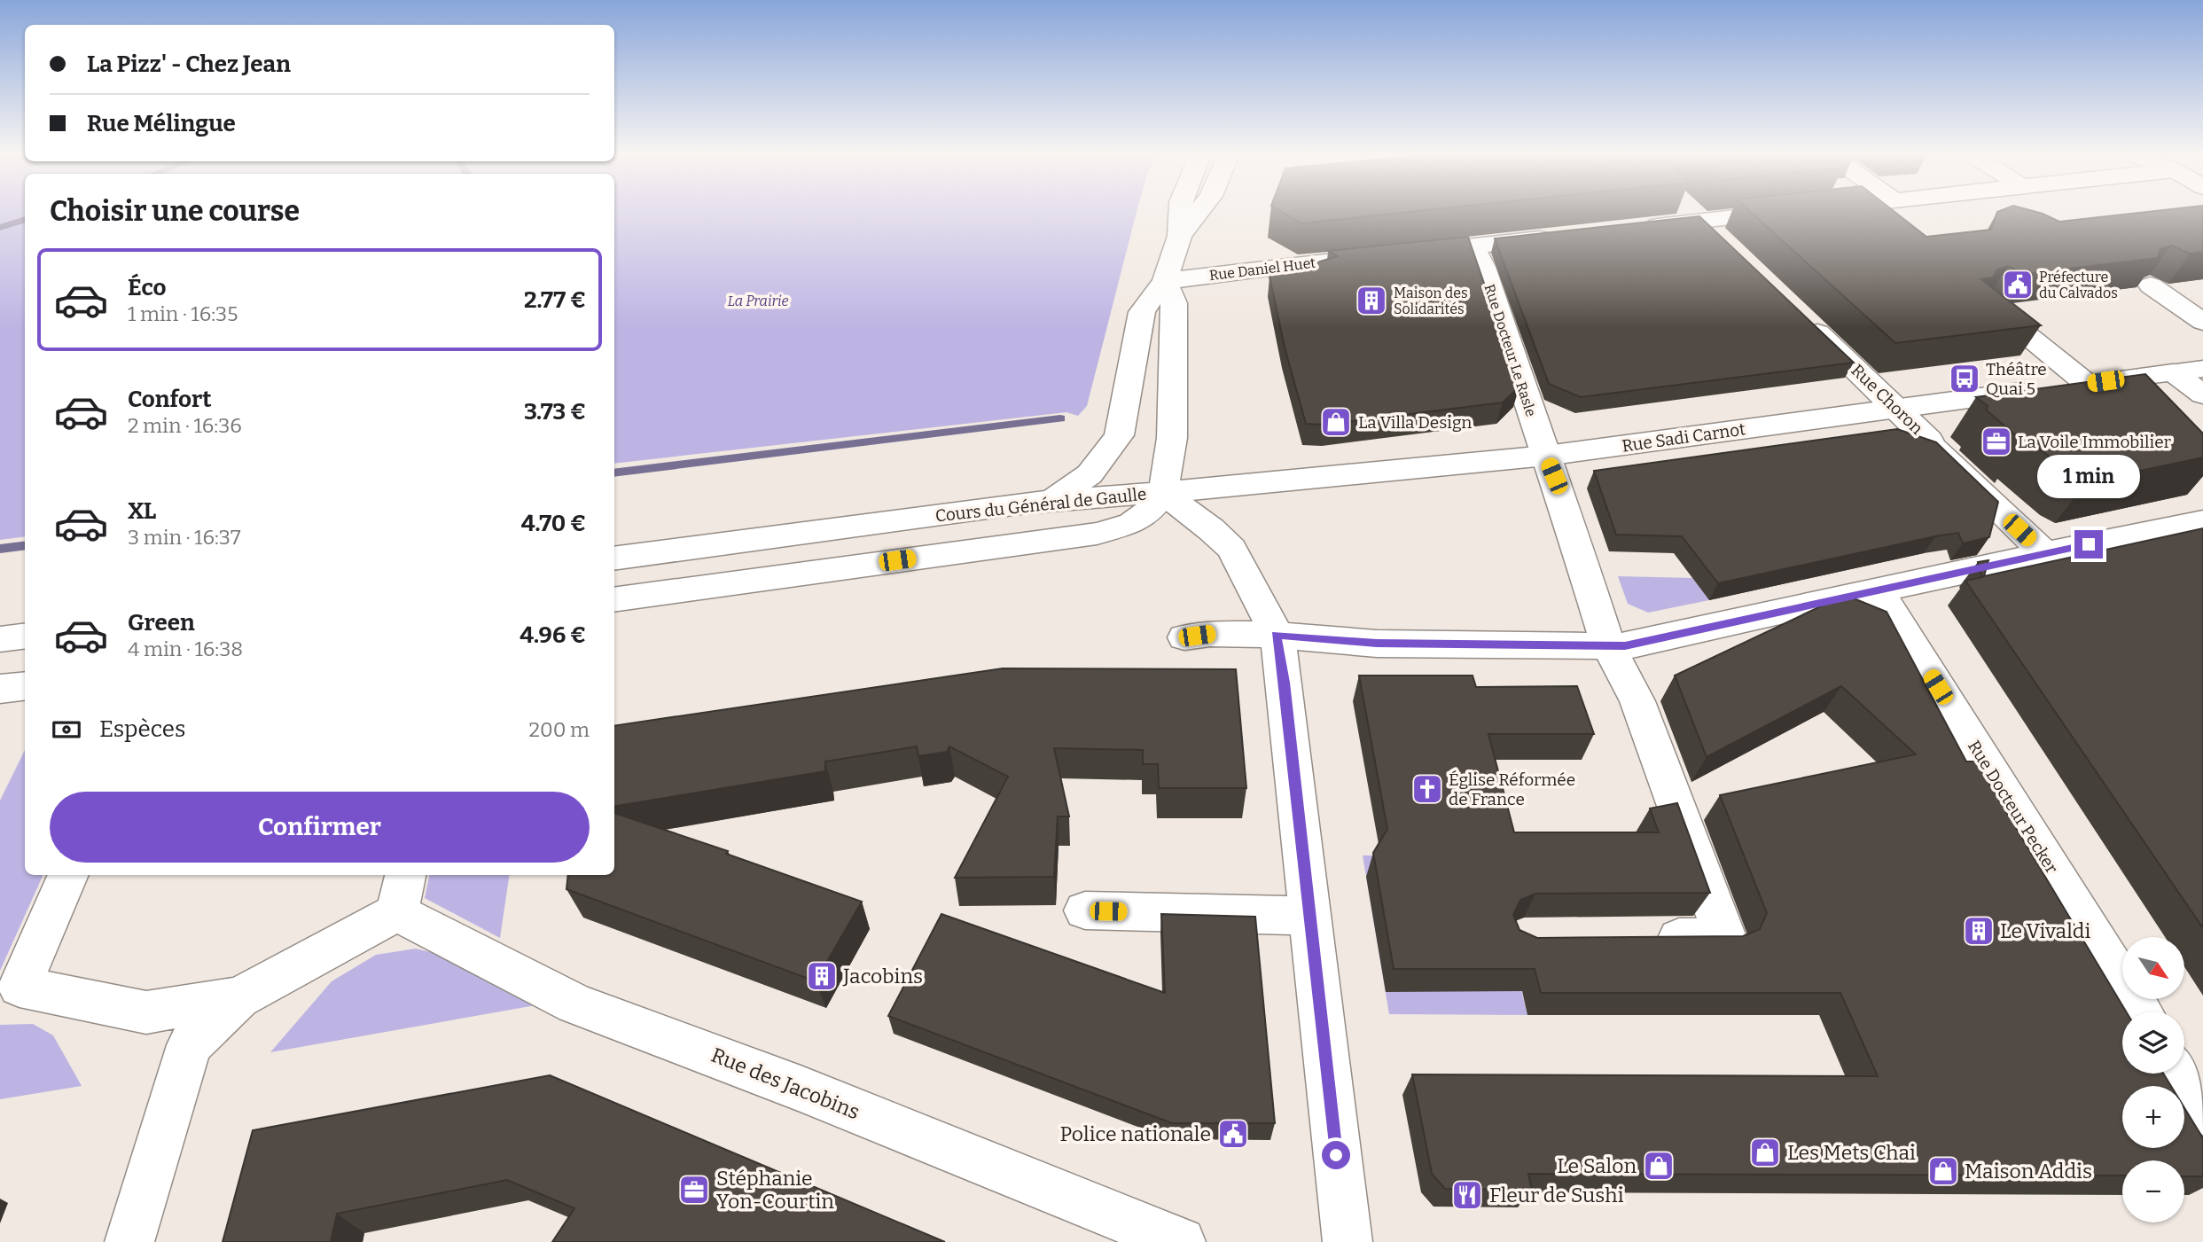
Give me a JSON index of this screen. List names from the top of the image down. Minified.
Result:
{"streets":{"street":["Rue Daniel Huet","Rue Docteur Le Rasle","Rue Choron","Rue Sadi Carnot","Cours du Général de Gaulle","Rue Docteur Pecker","Rue des Jacobins"]},"crossings":[["Rue Daniel Huet","Rue Docteur Le Rasle"],["Rue Docteur Le Rasle","Rue Sadi Carnot"],["Rue Choron","Rue Sadi Carnot"],["Rue Sadi Carnot","Cours du Général de Gaulle"]],"parks":["La Prairie"],"places":{"public building":["Préfecture du Calvados","Police nationale"],"building":["Maison des Solidarités","Le Vivaldi","Jacobins"],"bus stop":["Théâtre Quai 5"],"shop":["La Villa Design","Les Mets Chai","Le Salon","Maison Addis"],"office":["La Voile Immobilier","Stéphanie Yon-Courtin"],"church":["Église Réformée de France"],"restaurant":["Fleur de Sushi"]},"north":"bottom right","page":{"banner":["La Pizz' - Chez Jean","Rue Mélingue"],"heading":"Choisir une course","list":[{"name":"Éco","note":"1 min · 16:35","value":"2.77 €"},{"name":"Confort","note":"2 min · 16:36","value":"3.73 €"},{"name":"XL","note":"3 min · 16:37","value":"4.70 €"},{"name":"Green","note":"4 min · 16:38","value":"4.96 €"}],"bubble":"1 min","pay":["Espèces","200 m"],"buttons":"Confirmer","map_buttons":["+","−"]}}
